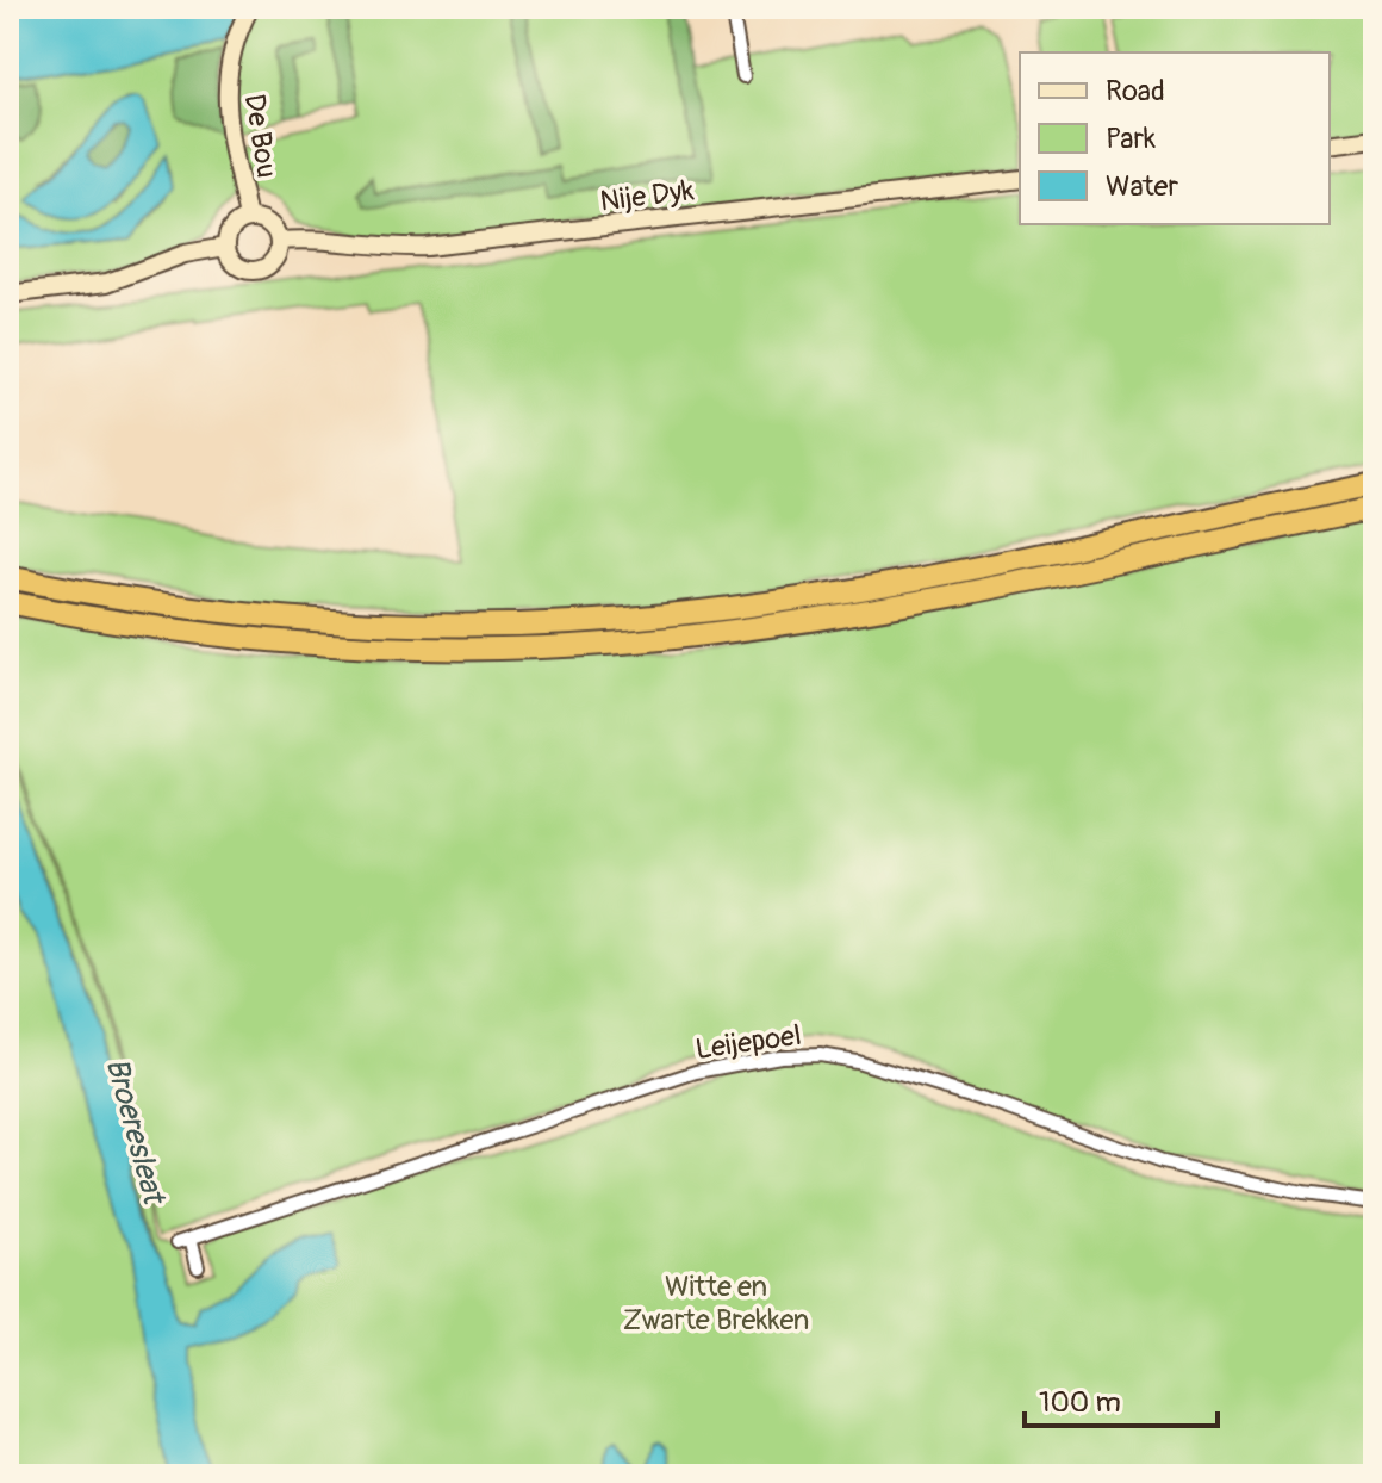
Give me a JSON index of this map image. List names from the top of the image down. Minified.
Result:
{"streets":{"street":["De Bou","Nije Dyk","Leijepoel"]},"crossings":[["De Bou","Nije Dyk"]],"water":["Broeresleat"],"parks":["Witte en Zwarte Brekken"],"legend":["Road","Park","Water"],"scale_bar":"100 m"}
